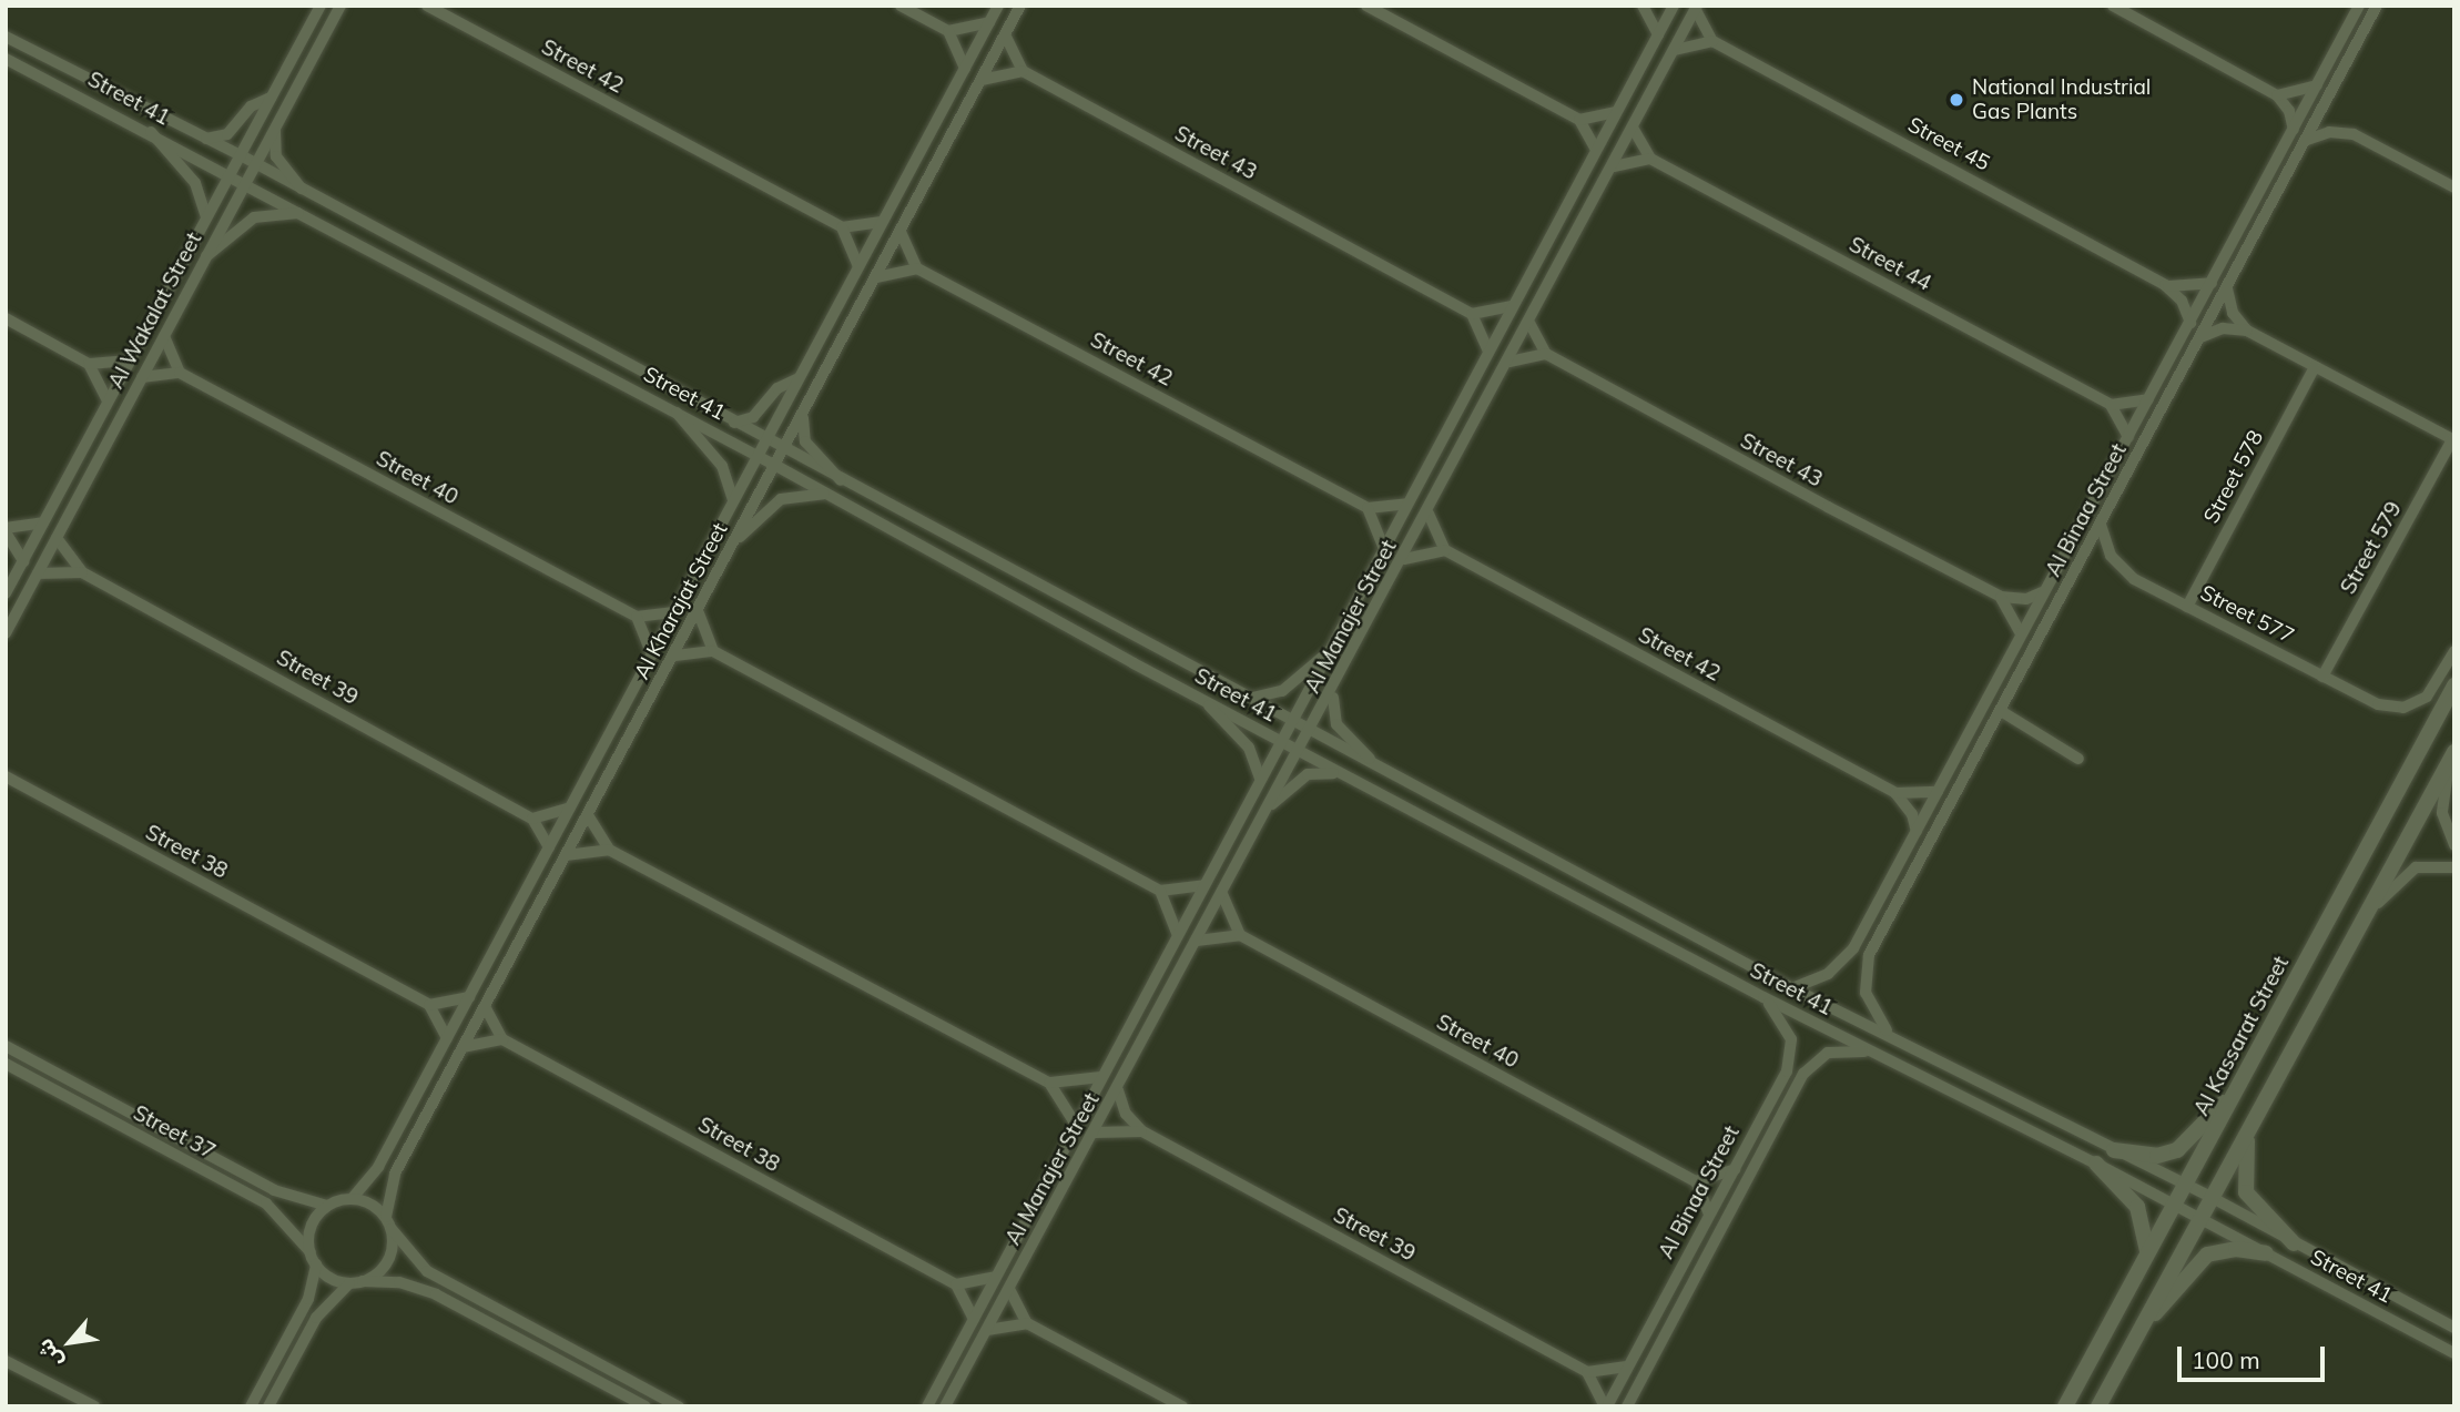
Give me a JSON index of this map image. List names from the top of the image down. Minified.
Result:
{"streets":{"street":["Street 42","Street 41","Street 45","Street 43","Street 44","Al Wakalat Street","Street 578","Street 40","Al Binaa Street","Street 579","Al Kharajat Street","Street 577","Al Manajer Street","Street 39","Street 38","Al Kassarat Street","Street 37"]},"crossings":[["Street 42","Al Binaa Street"],["Street 41","Al Wakalat Street"],["Street 41","Al Binaa Street"],["Street 41","Al Kharajat Street"],["Street 41","Al Manajer Street"],["Street 41","Al Kassarat Street"],["Street 45","Al Binaa Street"],["Al Wakalat Street","Street 39"],["Street 578","Street 577"],["Al Binaa Street","Street 577"],["Street 579","Street 577"],["Al Kharajat Street","Street 37"],["Al Manajer Street","Street 39"]],"places":["National Industrial Gas Plants"],"scale_bar":"100 m","north":"bottom left"}
